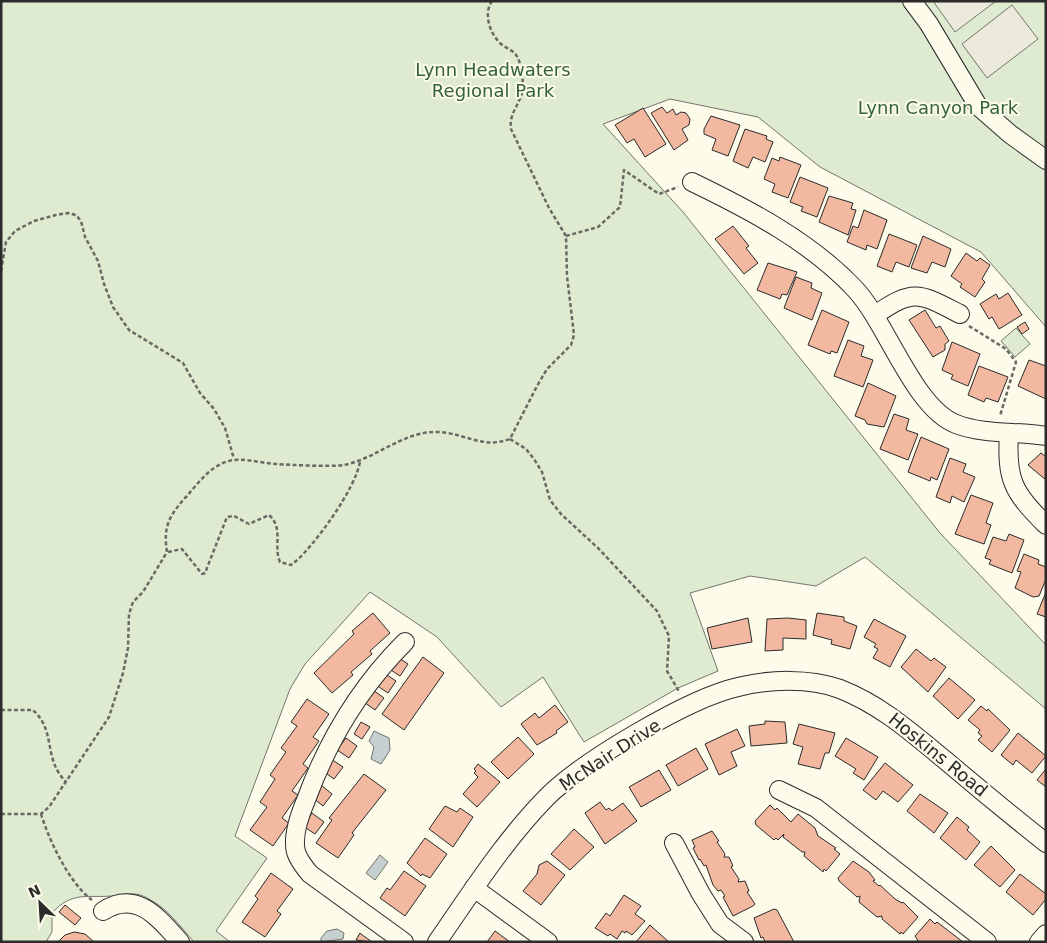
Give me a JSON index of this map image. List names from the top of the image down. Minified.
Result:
{"streets":{"street":["McNair Drive","Hoskins Road"]},"crossings":[["McNair Drive","Hoskins Road"]],"parks":["Lynn Headwaters Regional Park","Lynn Canyon Park"],"north":"top left"}
